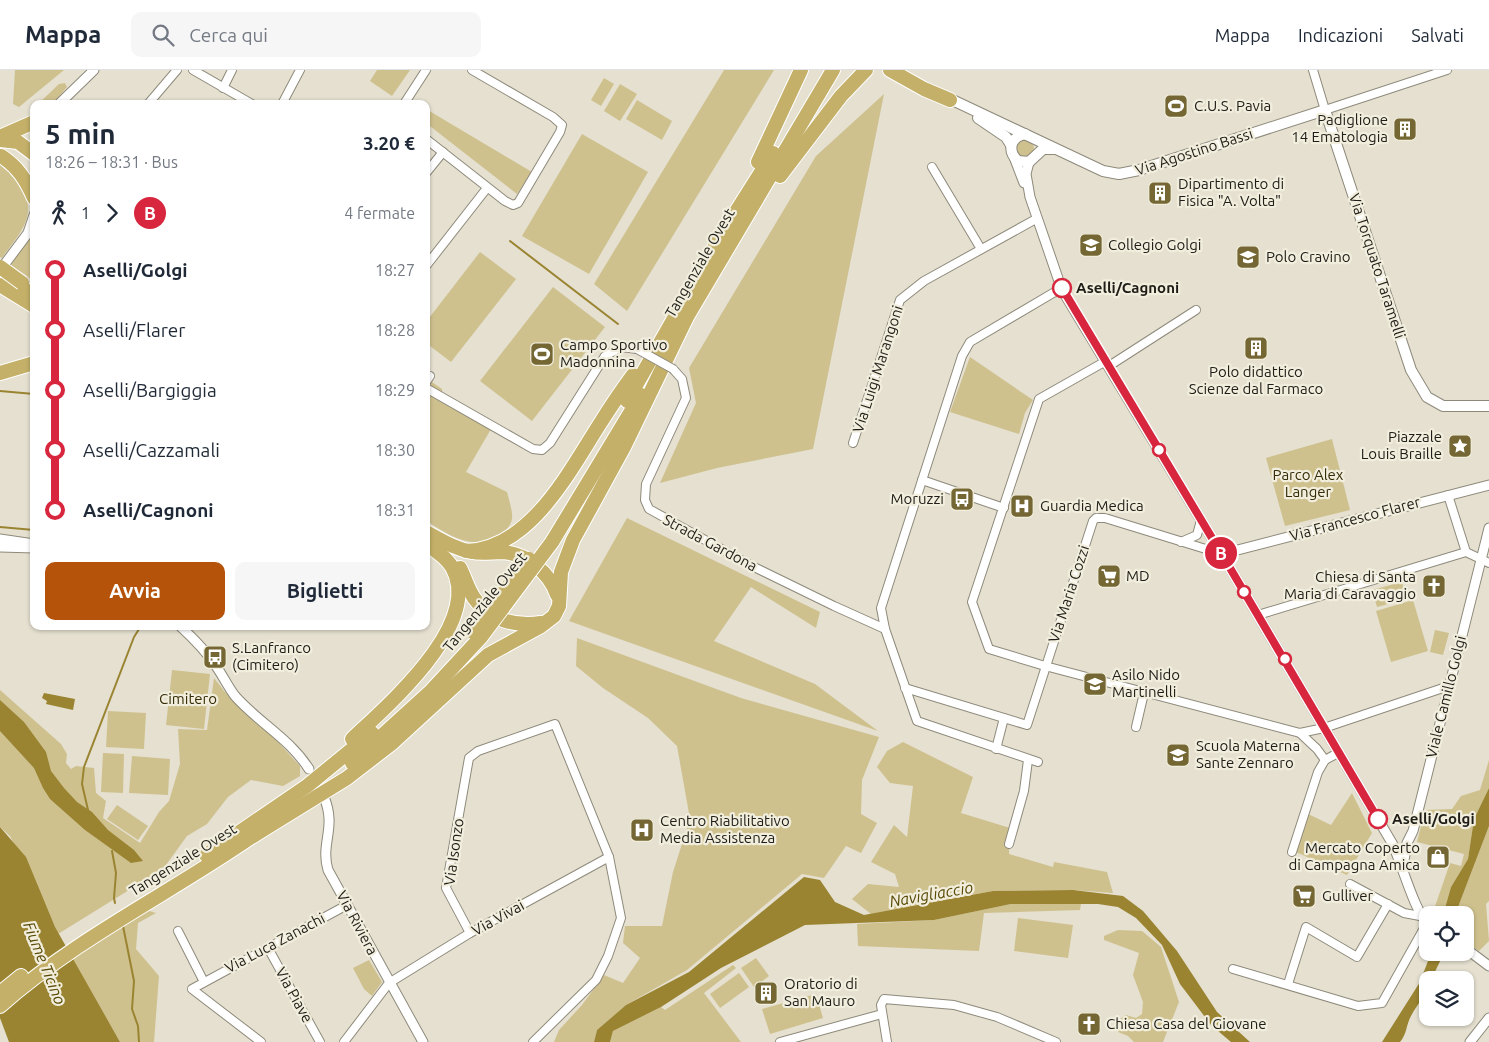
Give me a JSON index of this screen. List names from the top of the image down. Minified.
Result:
{"streets":{"highway":["Tangenziale Ovest"],"main road":["Via Agostino Bassi","Via Torquato Taramelli"],"street":["Via Luigi Marangoni","Via Francesco Flarer","Strada Gardona","Via Maria Cozzi","Viale Camillo Golgi","Via Isonzo","Via Vivai","Via Riviera","Via Luca Zanachi","Via Piave"]},"crossings":[["Via Agostino Bassi","Via Torquato Taramelli"],["Via Isonzo","Via Vivai"],["Via Vivai","Via Riviera"],["Via Riviera","Via Luca Zanachi"],["Via Luca Zanachi","Via Piave"]],"water":["Navigliaccio","Fiume Ticino"],"parks":["Parco Alex Langer","Cimitero"],"places":{"sports":["C.U.S. Pavia","Campo Sportivo Madonnina"],"building":["Padiglione 14 Ematologia","Dipartimento di Fisica \"A. Volta\"","Polo didattico Scienze dal Farmaco","Oratorio di San Mauro"],"school or university":["Collegio Golgi","Polo Cravino","Asilo Nido Martinelli","Scuola Materna Sante Zennaro"],"other":["Aselli/Cagnoni","Aselli/Golgi"],"place":["Piazzale Louis Braille"],"bus stop":["Moruzzi","S.Lanfranco (Cimitero)"],"hospital":["Guardia Medica","Centro Riabilitativo Media Assistenza"],"supermarket":["MD","Gulliver"],"church":["Chiesa di Santa Maria di Caravaggio","Chiesa Casa del Giovane"],"shop":["Mercato Coperto di Campagna Amica"]},"lines":["bus line B"],"page":{"header":"Mappa","search":"Cerca qui","nav":["Mappa","Indicazioni","Salvati"],"on_map":"B","heading":["5 min","18:26 – 18:31 · Bus","3.20 €"],"legs":["1","B","4 fermate"],"list":[{"name":"Aselli/Golgi","value":"18:27"},{"name":"Aselli/Flarer","value":"18:28"},{"name":"Aselli/Bargiggia","value":"18:29"},{"name":"Aselli/Cazzamali","value":"18:30"},{"name":"Aselli/Cagnoni","value":"18:31"}],"buttons":["Avvia","Biglietti"]}}
